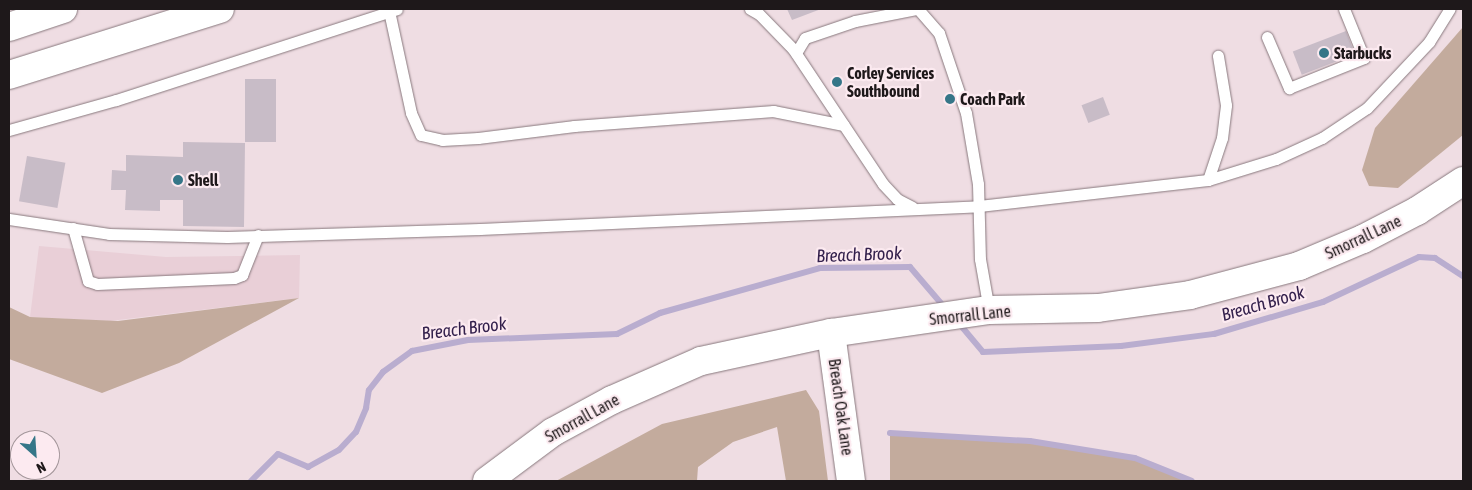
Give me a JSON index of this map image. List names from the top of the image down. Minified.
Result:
{"streets":{"main road":["Smorrall Lane","Breach Oak Lane"]},"crossings":[["Smorrall Lane","Breach Oak Lane"]],"water":["Breach Brook"],"places":["Starbucks","Corley Services Southbound","Coach Park","Shell"],"north":"bottom right"}
